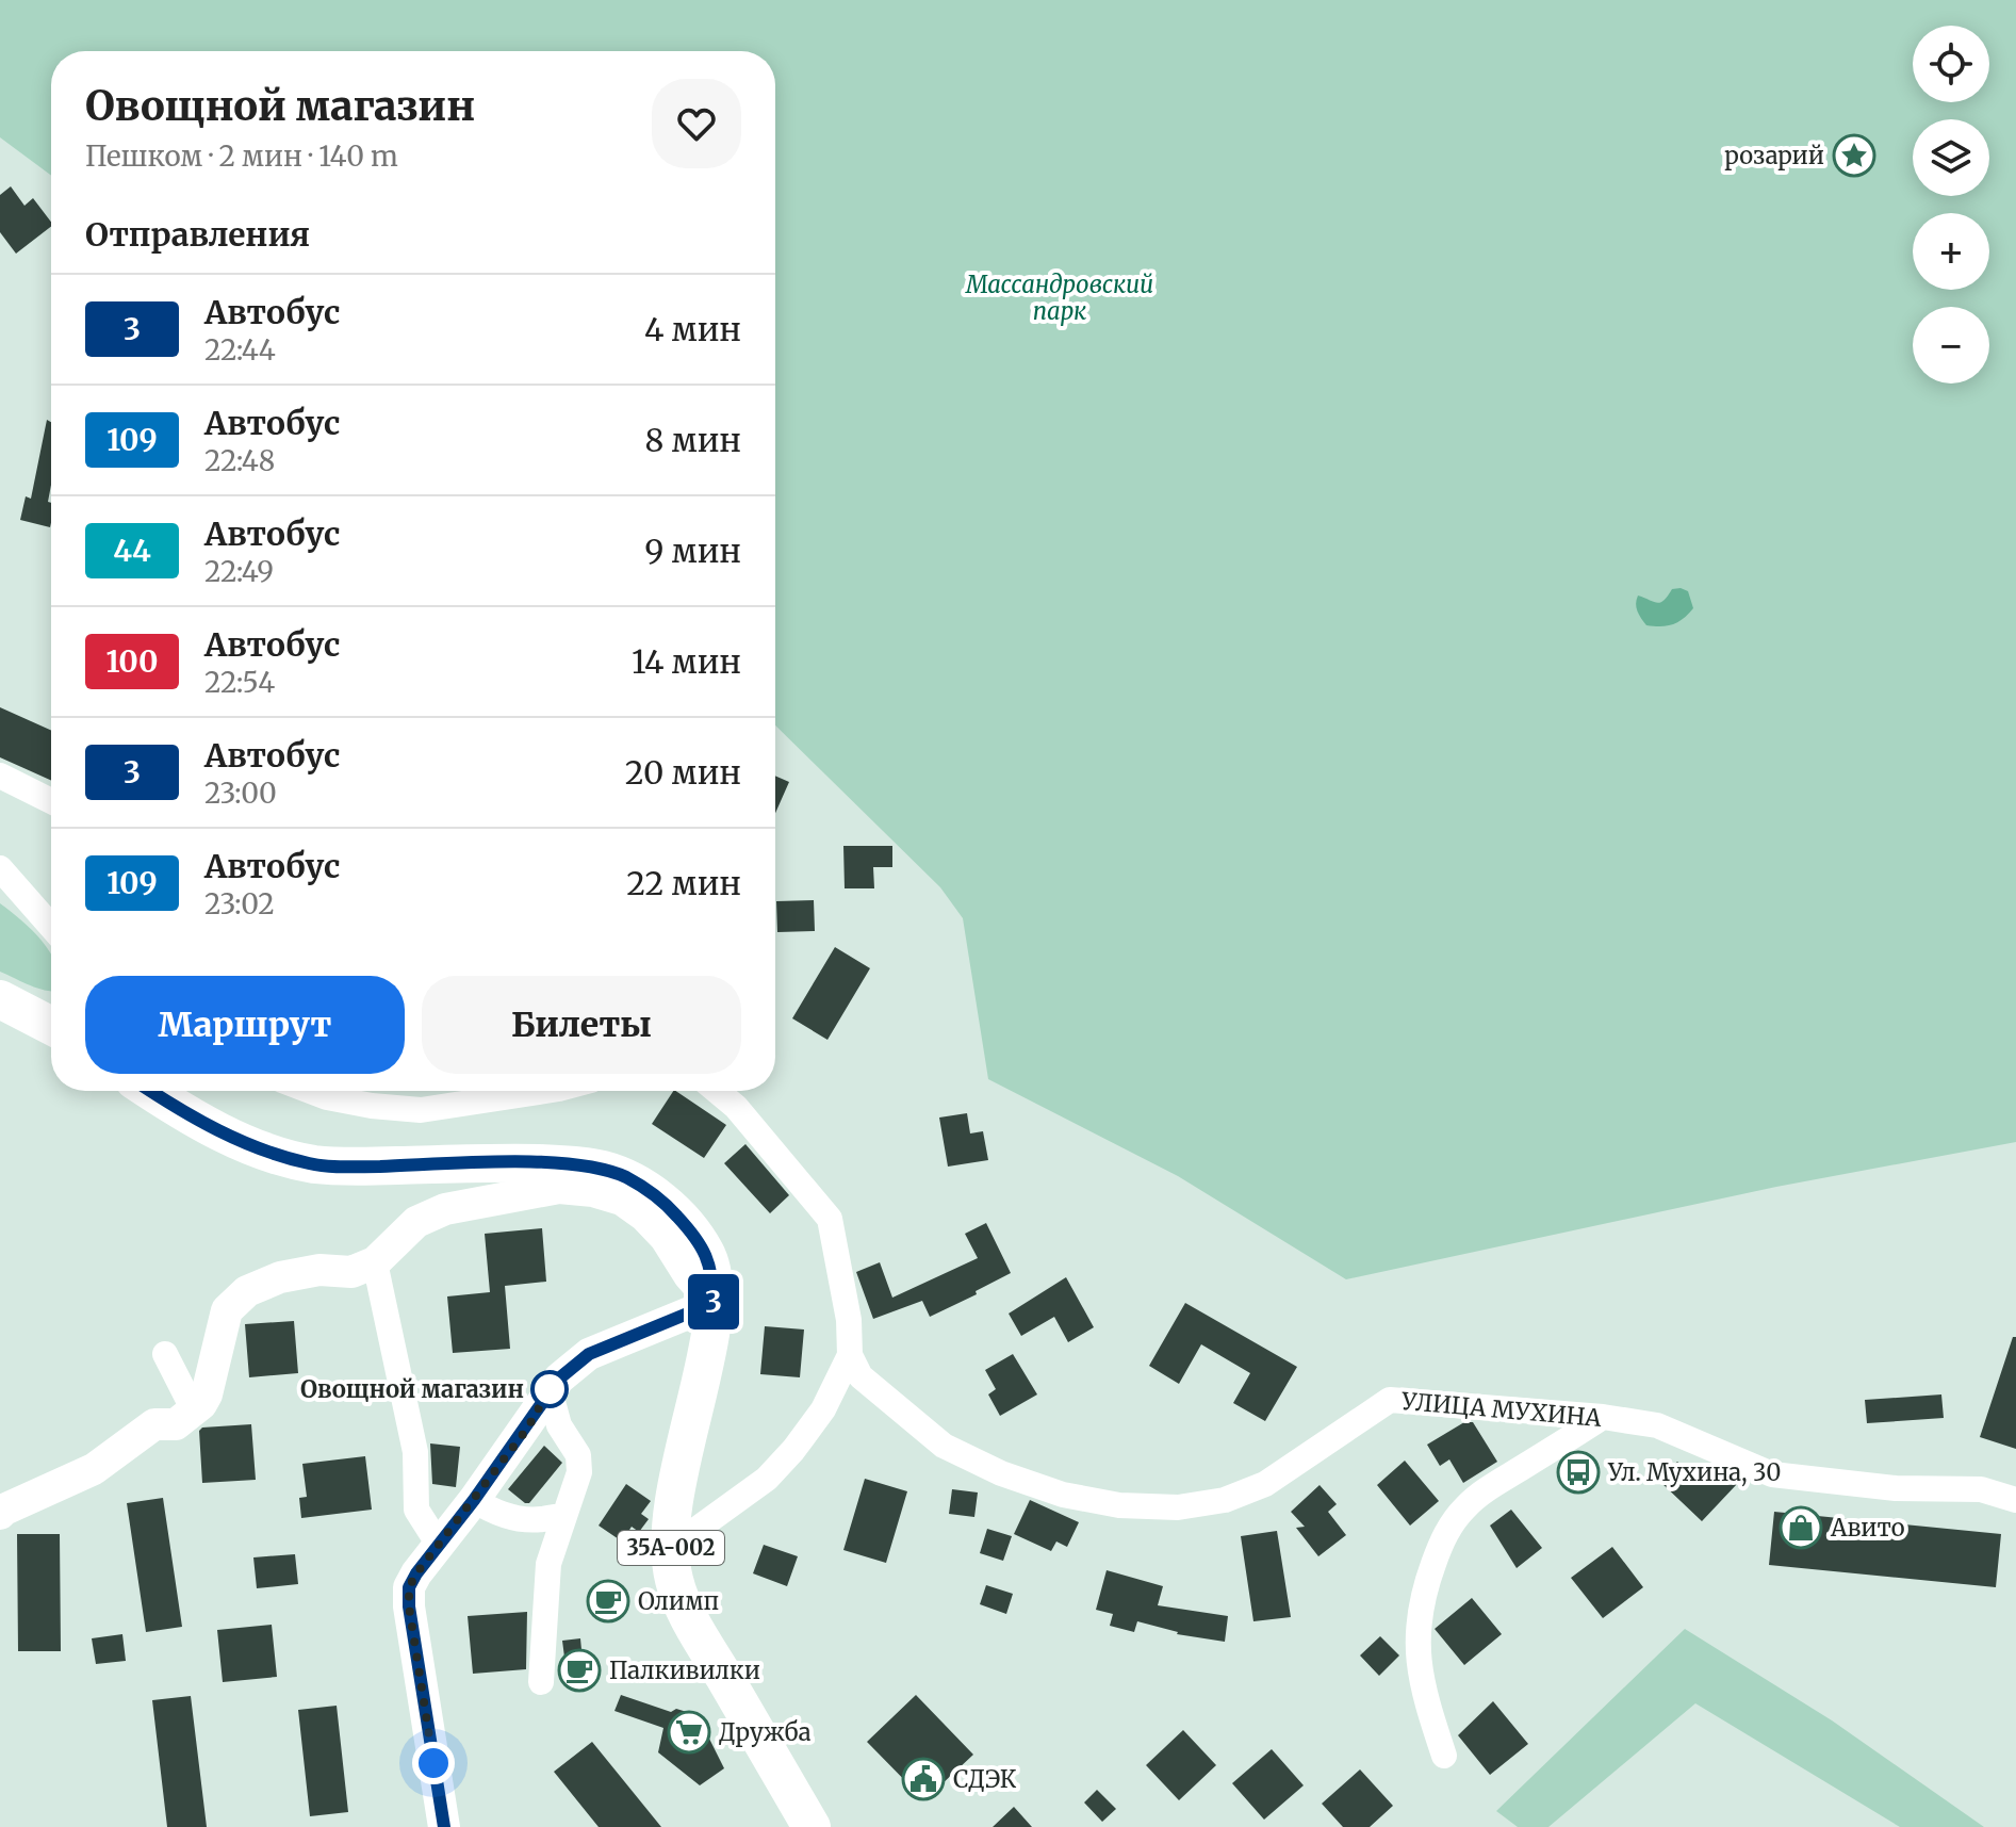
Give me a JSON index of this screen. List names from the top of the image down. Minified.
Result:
{"streets":{"highway":["35А-002"],"street":["УЛИЦА МУХИНА"]},"parks":["Массандровский парк"],"places":{"place":["розарий"],"other":["Овощной магазин"],"bus stop":["Ул. Мухина, 30"],"shop":["Авито"],"cafe":["Олимп","Палкивилки"],"supermarket":["Дружба"],"public building":["СДЭК"]},"lines":["bus line 3"],"page":{"on_map":"3","map_buttons":["+","−"],"heading":[["Овощной магазин","Пешком · 2 мин · 140 m"],"Отправления"],"list":[{"mark":"3","name":"Автобус","note":"22:44","value":"4 мин"},{"mark":"109","name":"Автобус","note":"22:48","value":"8 мин"},{"mark":"44","name":"Автобус","note":"22:49","value":"9 мин"},{"mark":"100","name":"Автобус","note":"22:54","value":"14 мин"},{"mark":"3","name":"Автобус","note":"23:00","value":"20 мин"},{"mark":"109","name":"Автобус","note":"23:02","value":"22 мин"}],"buttons":["Маршрут","Билеты"]}}
